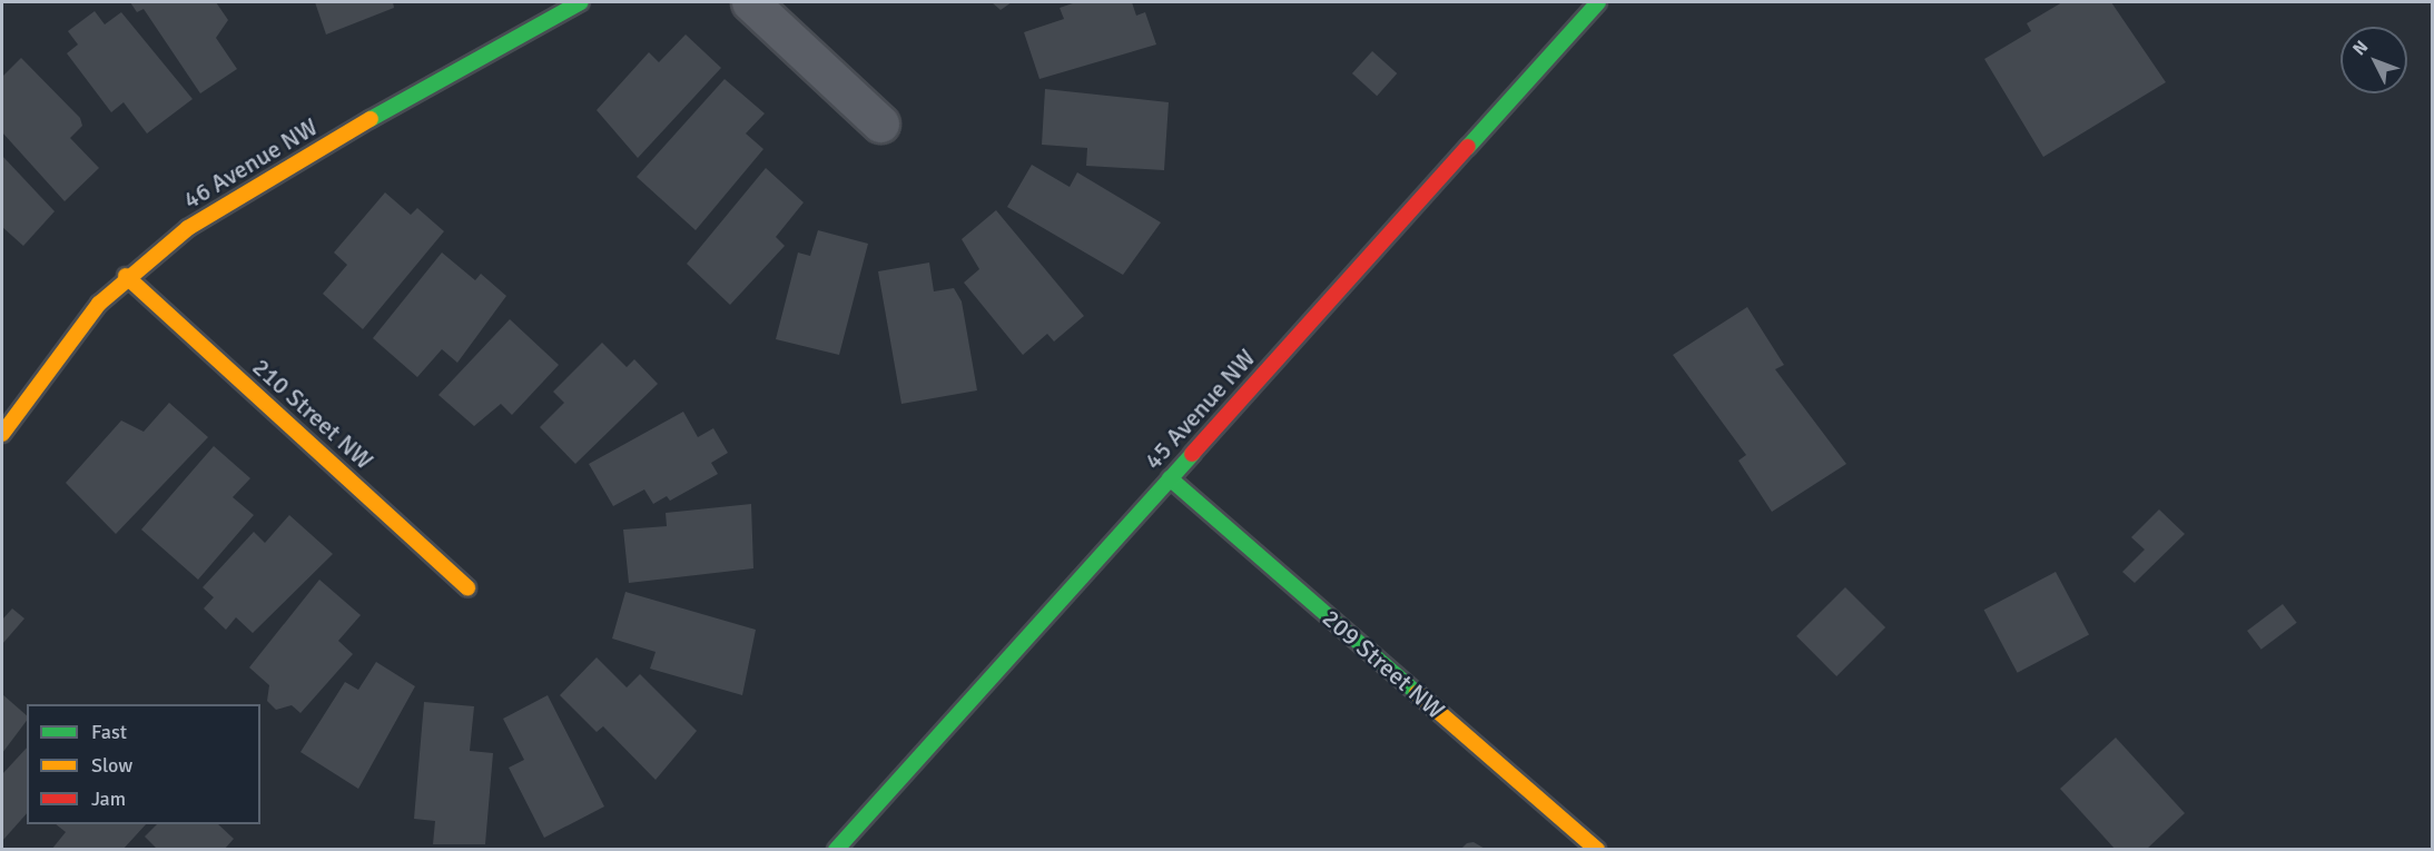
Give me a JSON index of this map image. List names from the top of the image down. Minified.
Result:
{"streets":{"street":["46 Avenue NW","45 Avenue NW","210 Street NW","209 Street NW"]},"crossings":[["46 Avenue NW","210 Street NW"],["45 Avenue NW","209 Street NW"]],"legend":["Fast","Slow","Jam"],"north":"top left"}
